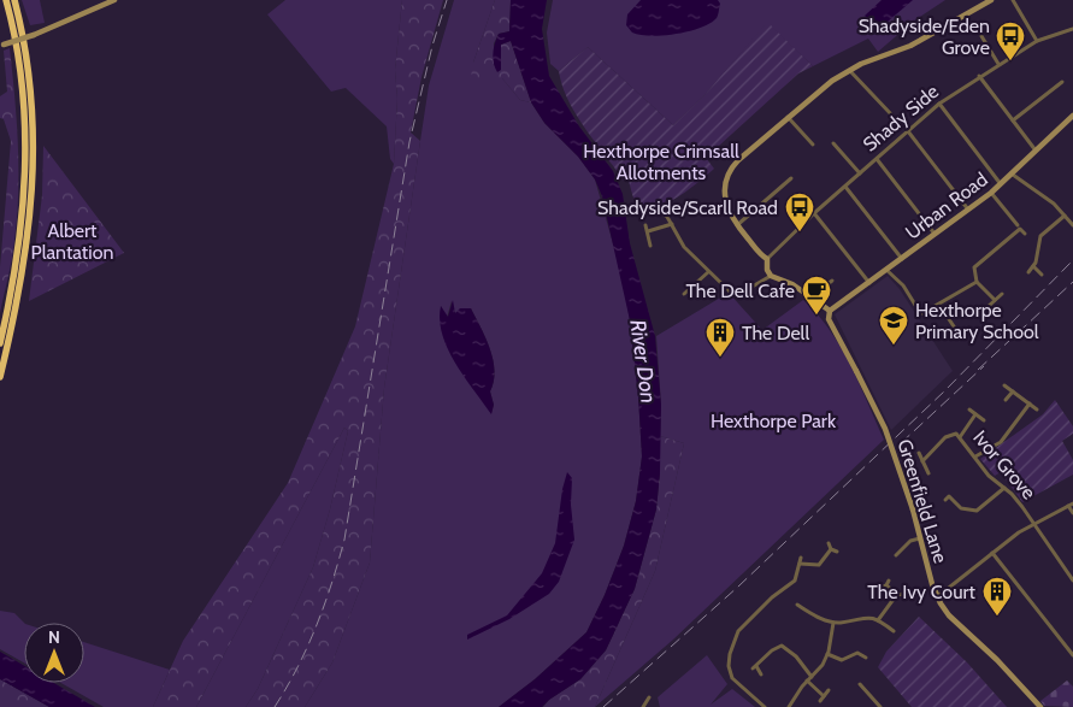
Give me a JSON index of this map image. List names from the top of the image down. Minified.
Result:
{"streets":{"street":["Shady Side","Urban Road","Ivor Grove","Greenfield Lane"]},"crossings":[["Urban Road","Greenfield Lane"]],"water":["River Don"],"parks":["Hexthorpe Crimsall Allotments","Albert Plantation","Hexthorpe Park"],"places":{"bus stop":["Shadyside/Eden Grove","Shadyside/Scarll Road"],"cafe":["The Dell Cafe"],"school or university":["Hexthorpe Primary School"],"building":["The Dell","The Ivy Court"]},"north":"top"}
